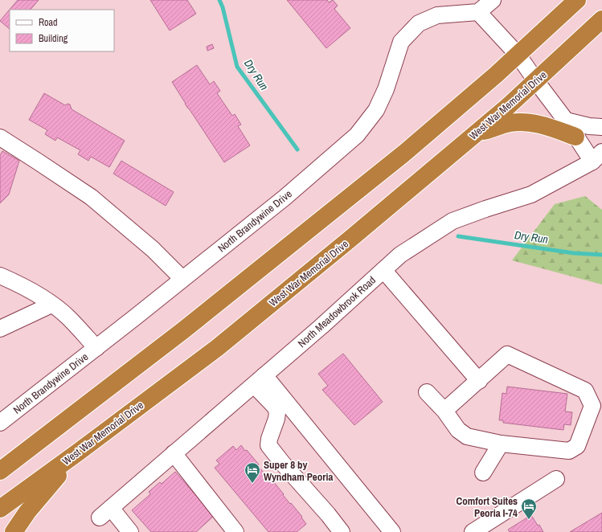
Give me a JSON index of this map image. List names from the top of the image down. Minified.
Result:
{"streets":{"highway":["West War Memorial Drive"],"street":["North Brandywine Drive","North Meadowbrook Road"]},"water":["Dry Run"],"places":{"hotel":["Super 8 by Wyndham Peoria","Comfort Suites Peoria I-74"]},"legend":["Road","Building"]}
